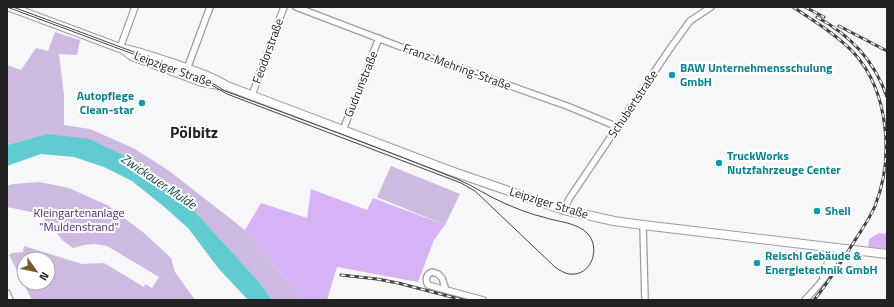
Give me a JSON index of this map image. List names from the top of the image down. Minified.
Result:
{"streets":{"street":["Feodorstraße","Franz-Mehring-Straße","Leipziger Straße","Gudrunstraße","Schubertstraße"]},"crossings":[["Feodorstraße","Leipziger Straße"],["Franz-Mehring-Straße","Gudrunstraße"],["Franz-Mehring-Straße","Schubertstraße"],["Leipziger Straße","Gudrunstraße"],["Leipziger Straße","Schubertstraße"]],"districts":["Pölbitz"],"water":["Zwickauer Mulde"],"parks":["Kleingartenanlage \"Muldenstrand\""],"places":["BAW Unternehmensschulung GmbH","Autopflege Clean-star","TruckWorks Nutzfahrzeuge Center","Shell","Reischl Gebäude & Energietechnik GmbH"],"north":"bottom right"}
